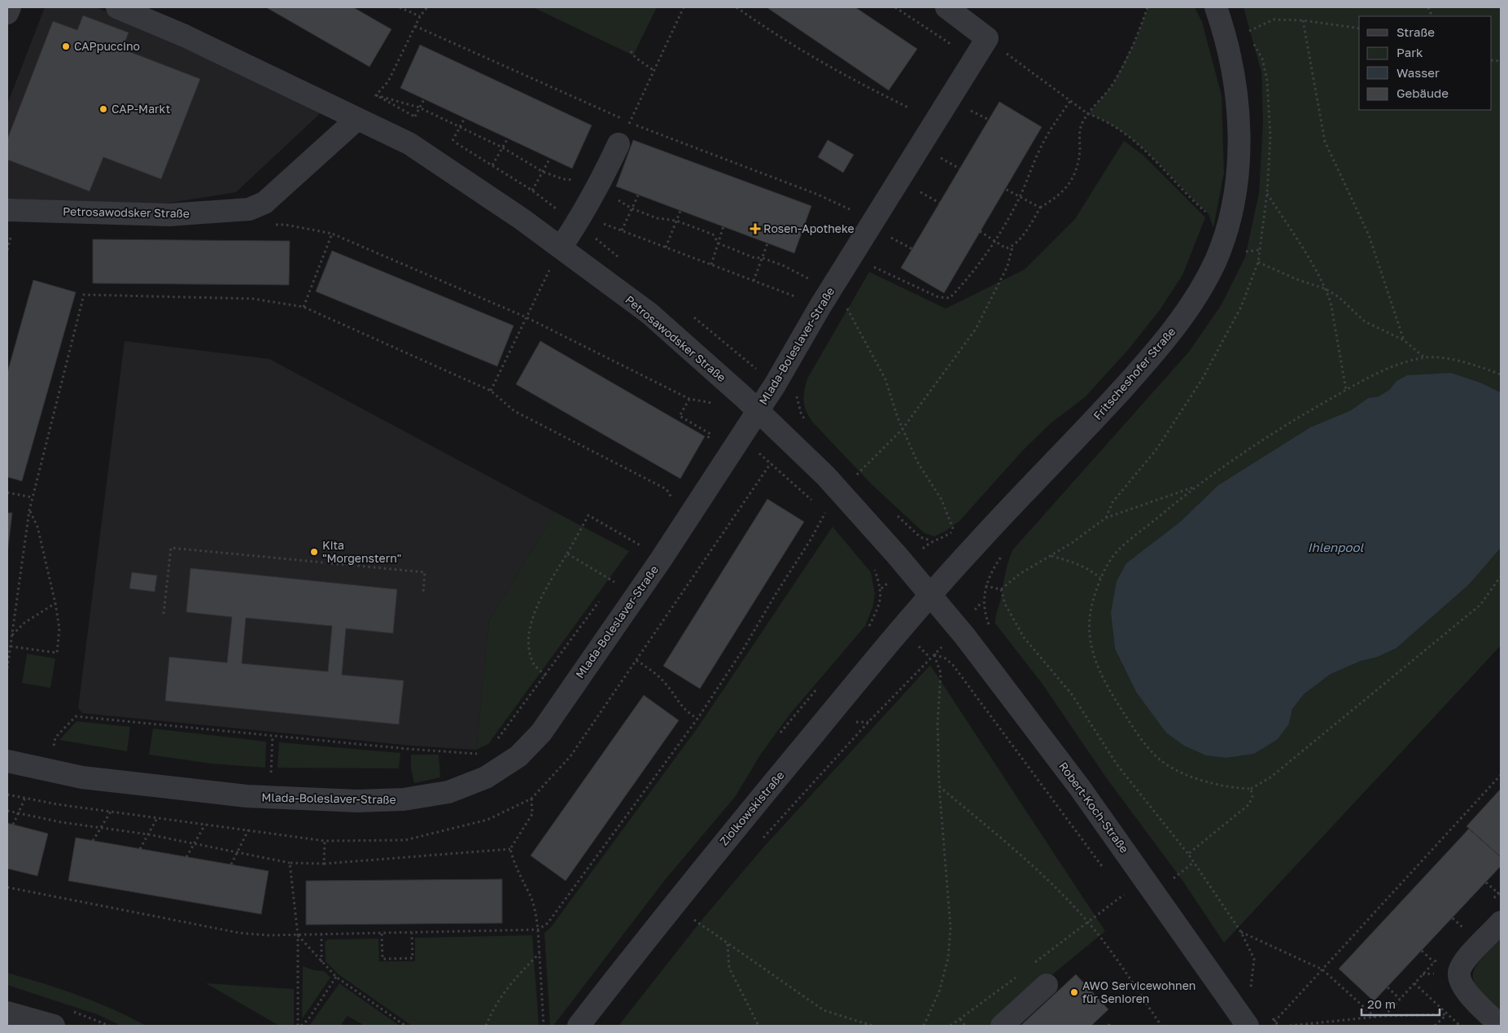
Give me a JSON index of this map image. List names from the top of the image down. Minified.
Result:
{"streets":{"street":["Petrosawodsker Straße","Mlada-Boleslaver-Straße","Fritscheshofer Straße","Robert-Koch-Straße","Ziolkowskistraße"]},"crossings":[["Petrosawodsker Straße","Mlada-Boleslaver-Straße"],["Petrosawodsker Straße","Fritscheshofer Straße"],["Petrosawodsker Straße","Robert-Koch-Straße"],["Petrosawodsker Straße","Ziolkowskistraße"],["Fritscheshofer Straße","Robert-Koch-Straße"],["Fritscheshofer Straße","Ziolkowskistraße"],["Robert-Koch-Straße","Ziolkowskistraße"]],"water":["Ihlenpool"],"places":{"other":["CAPpuccino","CAP-Markt","Kita \"Morgenstern\"","AWO Servicewohnen für Senioren"],"health":["Rosen-Apotheke"]},"legend":["Straße","Park","Wasser","Gebäude"],"scale_bar":"20 m"}
